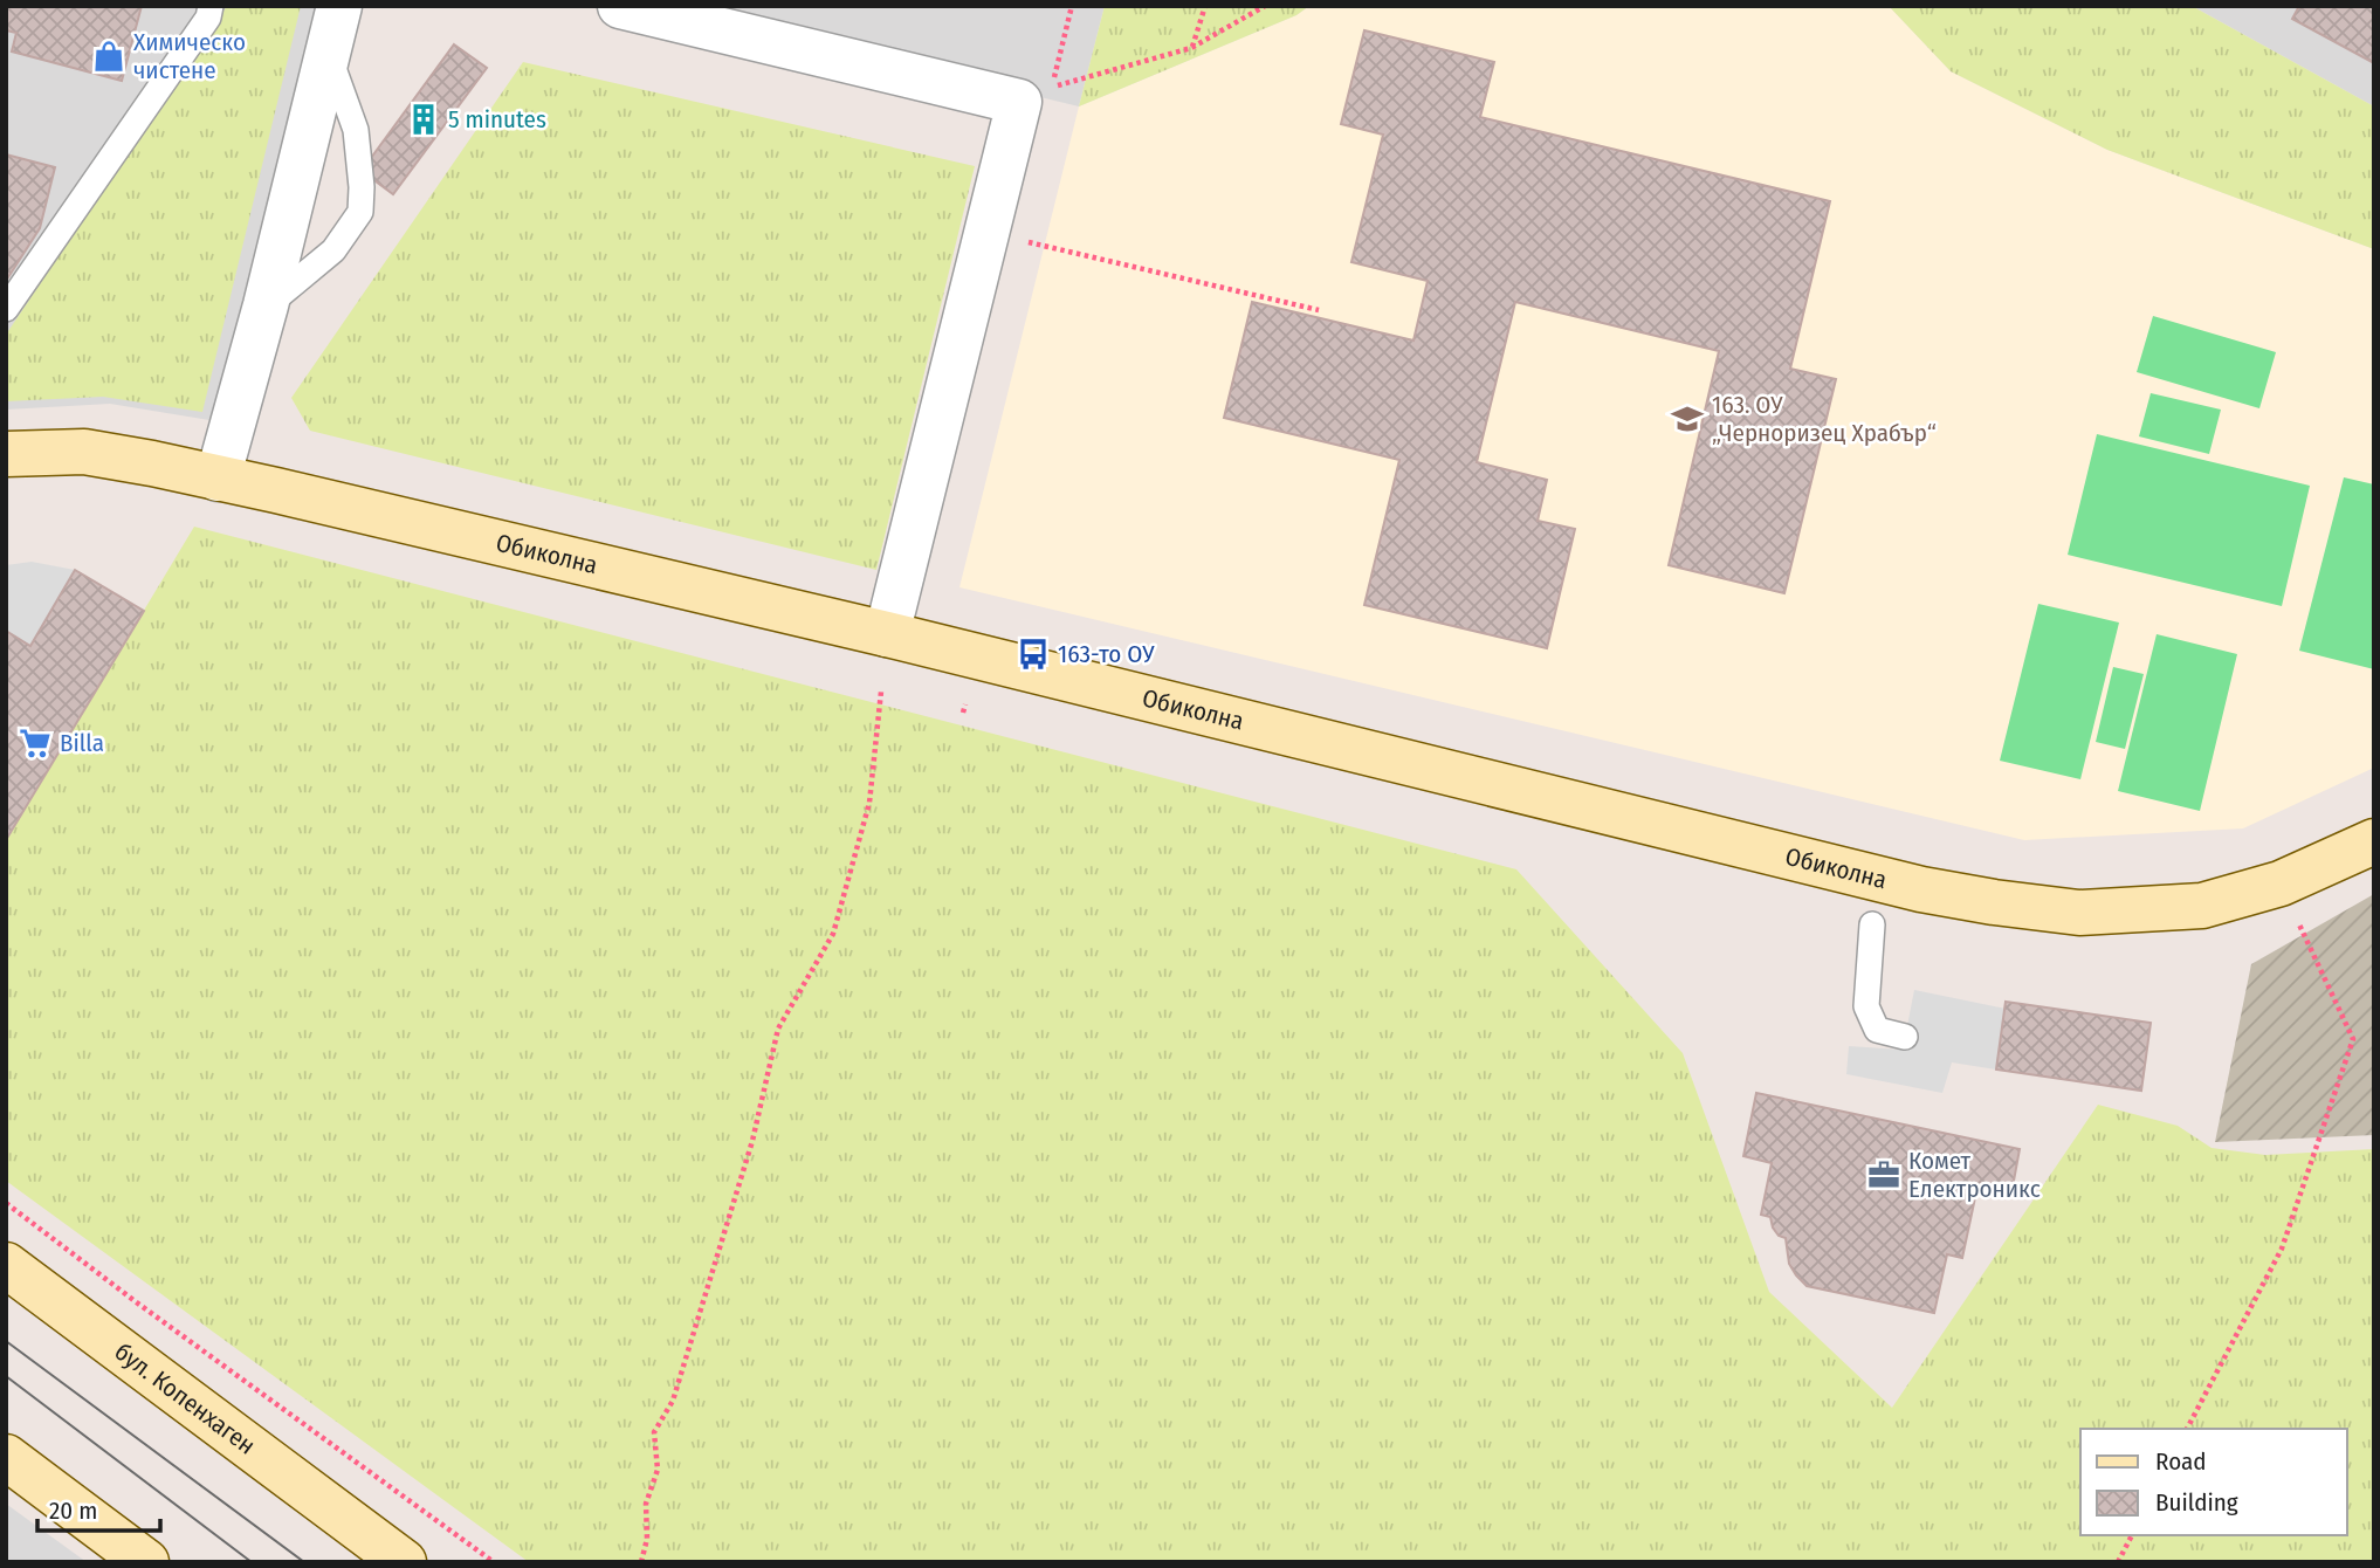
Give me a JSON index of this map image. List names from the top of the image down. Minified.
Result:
{"streets":{"street":["Обиколна","бул. Копенхаген"]},"places":{"shop":["Химическо чистене"],"building":["5 minutes"],"school or university":["163. ОУ „Черноризец Храбър“"],"bus stop":["163-то ОУ"],"supermarket":["Billa"],"office":["Комет Електроникс"]},"legend":["Road","Building"],"scale_bar":"20 m"}
